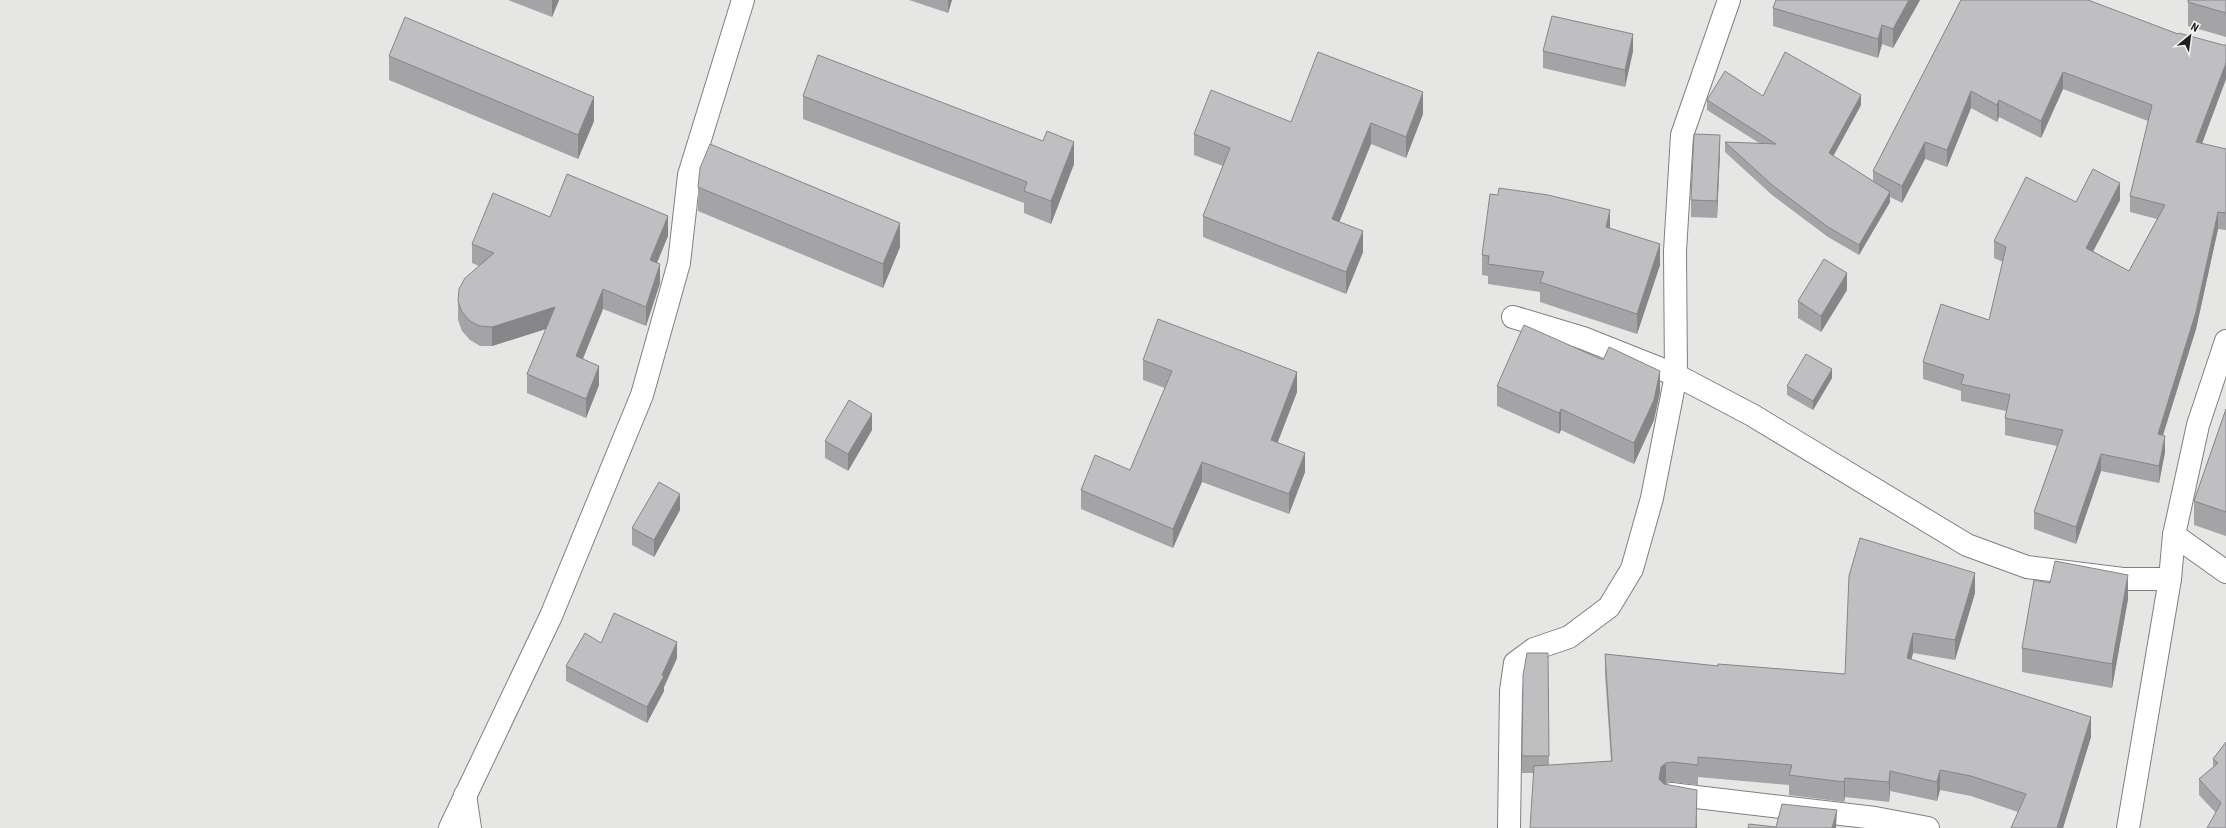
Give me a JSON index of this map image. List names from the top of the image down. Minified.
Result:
{"north":"top right"}
